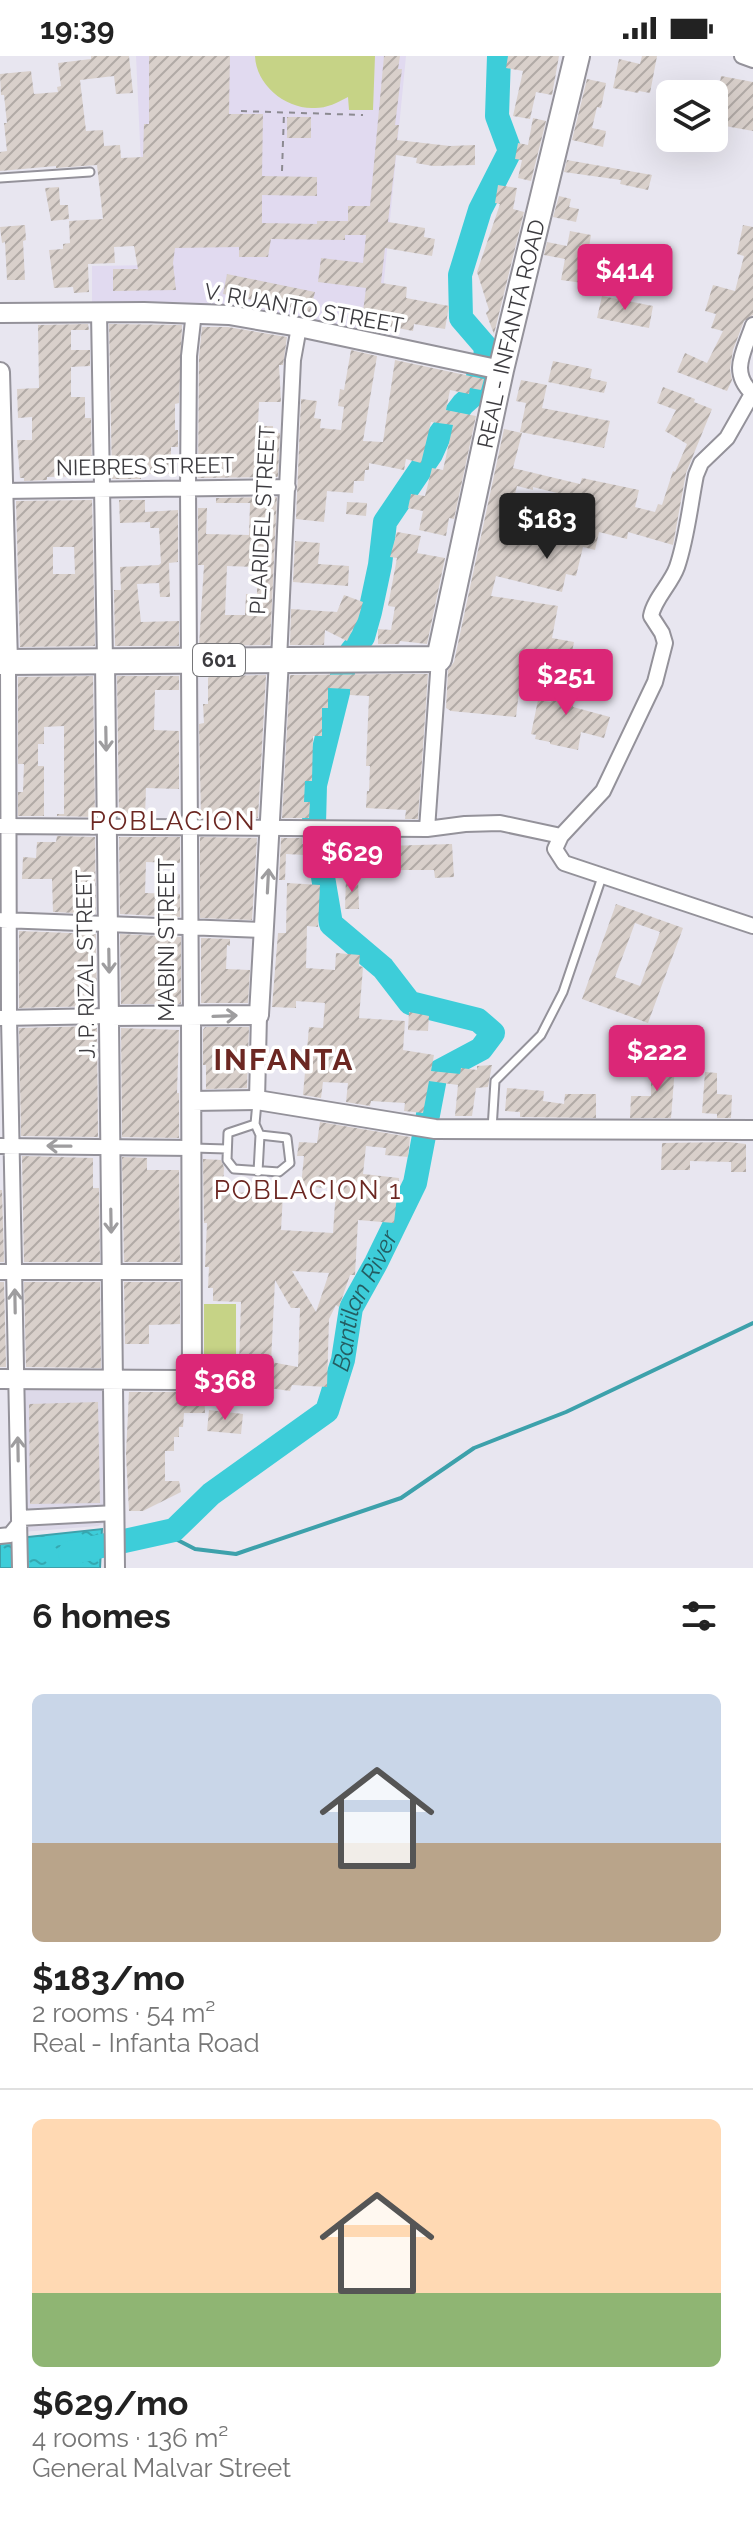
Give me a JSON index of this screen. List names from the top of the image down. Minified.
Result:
{"streets":{"main road":["REAL - INFANTA ROAD","601"],"street":["V. RUANTO STREET","NIEBRES STREET","PLARIDEL STREET","MABINI STREET","J. P. RIZAL STREET"]},"crossings":[["V. RUANTO STREET","REAL - INFANTA ROAD"],["V. RUANTO STREET","PLARIDEL STREET"],["V. RUANTO STREET","MABINI STREET"],["V. RUANTO STREET","J. P. RIZAL STREET"],["REAL - INFANTA ROAD","601"],["NIEBRES STREET","PLARIDEL STREET"],["NIEBRES STREET","MABINI STREET"],["NIEBRES STREET","J. P. RIZAL STREET"],["PLARIDEL STREET","601"],["601","MABINI STREET"],["601","J. P. RIZAL STREET"],["MABINI STREET","J. P. RIZAL STREET"]],"districts":["POBLACION","INFANTA","POBLACION 1"],"water":["Bantilan River"],"page":{"status":"19:39","price":["$414","$183","$251","$629","$222","$368"],"heading":"6 homes","list":[{"name":"$183/mo","note":"2 rooms · 54 m² · Real - Infanta Road"},{"name":"$629/mo","note":"4 rooms · 136 m² · General Malvar Street"}]}}
